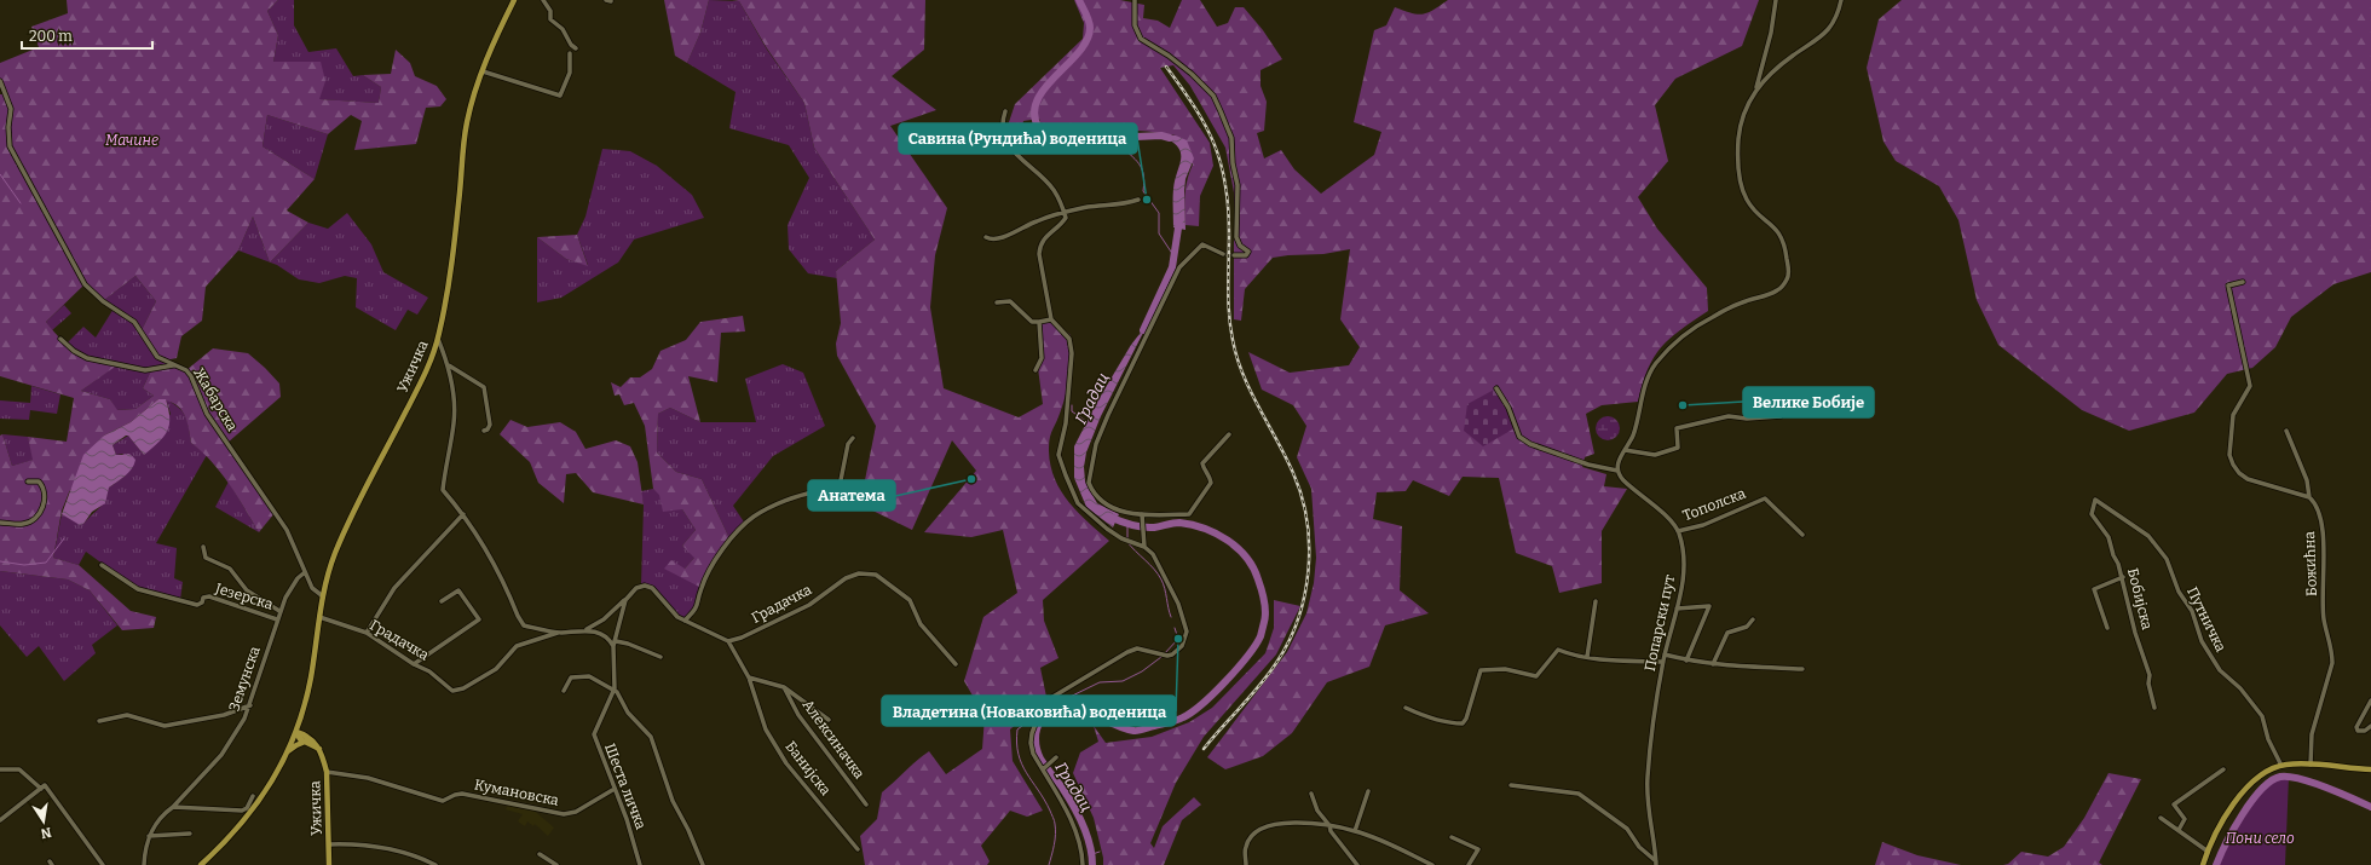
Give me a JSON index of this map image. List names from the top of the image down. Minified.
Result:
{"streets":{"main road":["Ужичка"],"street":["Жабарска","Тополска","Божићна","Језерска","Бобијска","Градачка","Путничка","Попарски пут","Земунска","Алексиначка","Банијска","Шеста личка","Кумановска"]},"crossings":[["Ужичка","Жабарска"],["Ужичка","Градачка"],["Ужичка","Кумановска"],["Жабарска","Земунска"],["Тополска","Попарски пут"],["Језерска","Земунска"],["Бобијска","Путничка"],["Градачка","Банијска"],["Шеста личка","Кумановска"]],"water":["Градац"],"parks":["Мачине","Пони село"],"places":["Савина (Рундића) воденица","Велике Бобије","Анатема","Владетина (Новаковића) воденица"],"scale_bar":"200 m","north":"bottom"}
